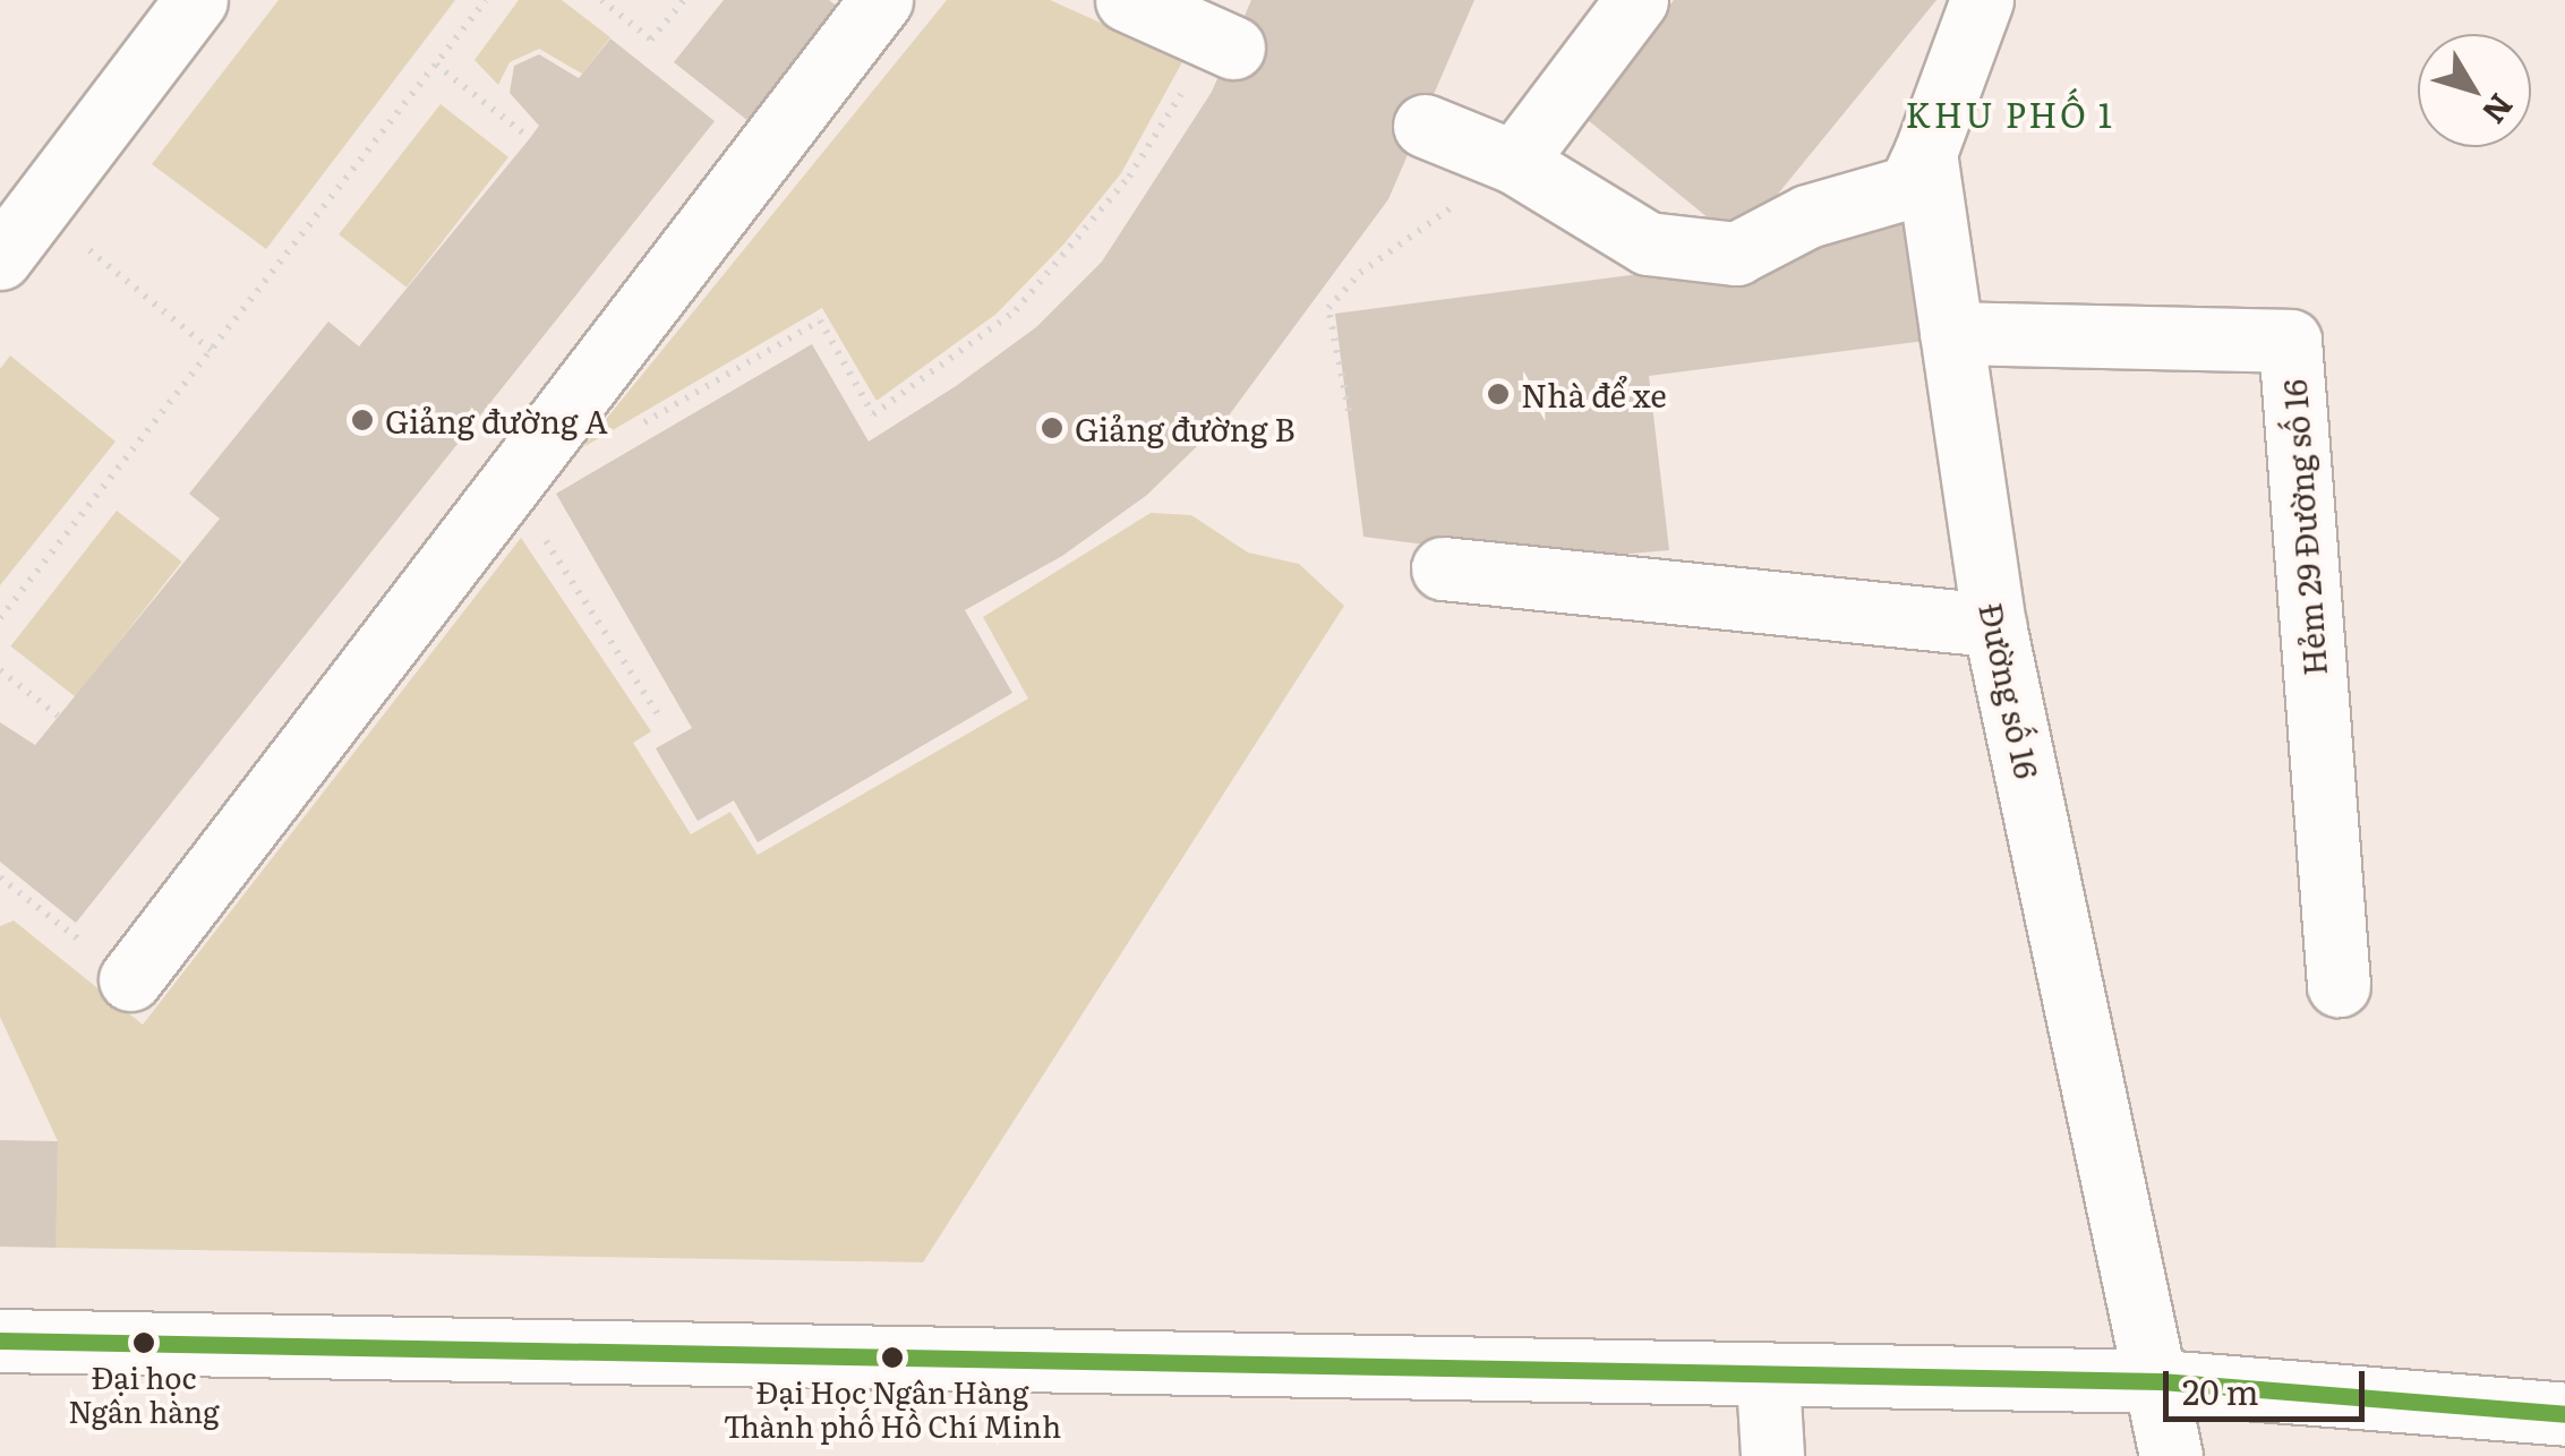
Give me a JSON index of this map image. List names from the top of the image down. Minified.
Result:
{"streets":{"street":["Hẻm 29 Đường số 16","Đường số 16"]},"crossings":[["Hẻm 29 Đường số 16","Đường số 16"]],"districts":["KHU PHỐ 1"],"places":["Nhà để xe","Giảng đường A","Giảng đường B","Đại học Ngân hàng","Đại Học Ngân Hàng Thành phố Hồ Chí Minh"],"scale_bar":"20 m","north":"bottom right"}
